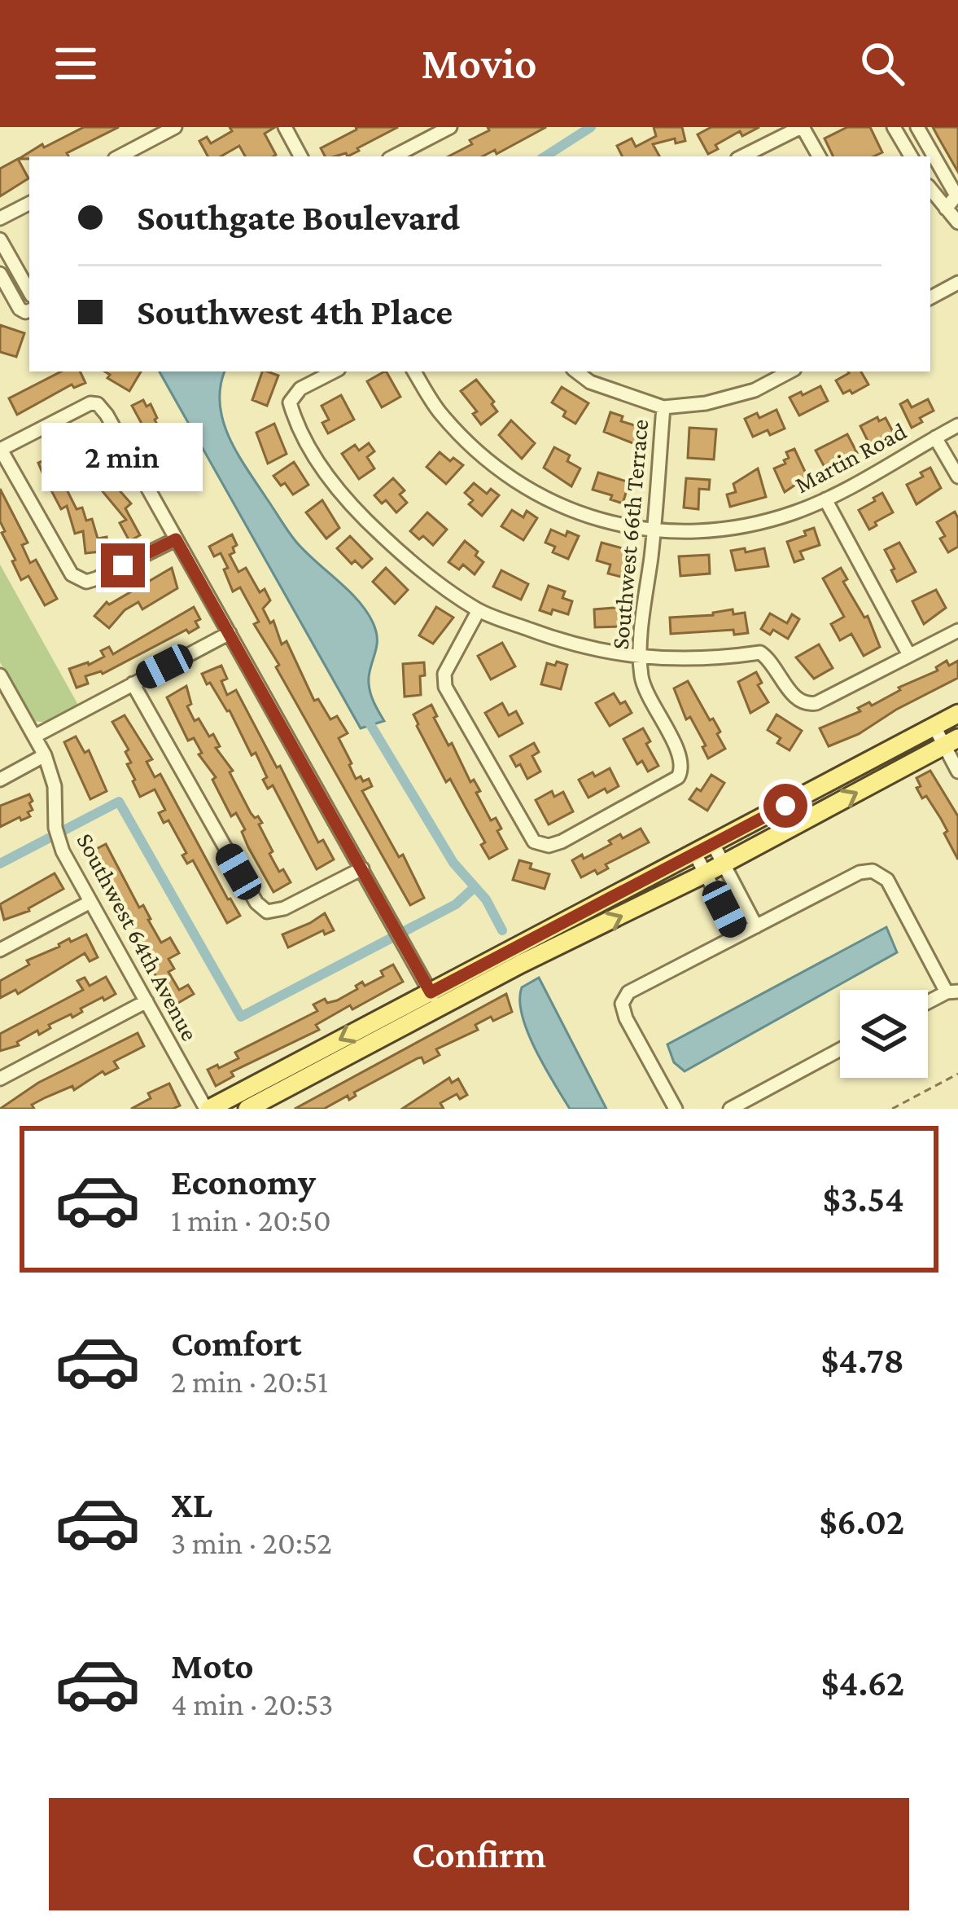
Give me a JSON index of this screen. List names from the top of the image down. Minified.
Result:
{"streets":{"street":["Martin Road","Southwest 66th Terrace","Southwest 64th Avenue"]},"crossings":[["Martin Road","Southwest 66th Terrace"]],"page":{"header":"Movio","banner":["Southgate Boulevard","Southwest 4th Place"],"bubble":"2 min","list":[{"name":"Economy","note":"1 min · 20:50","value":"$3.54"},{"name":"Comfort","note":"2 min · 20:51","value":"$4.78"},{"name":"XL","note":"3 min · 20:52","value":"$6.02"},{"name":"Moto","note":"4 min · 20:53","value":"$4.62"}],"buttons":"Confirm"}}
